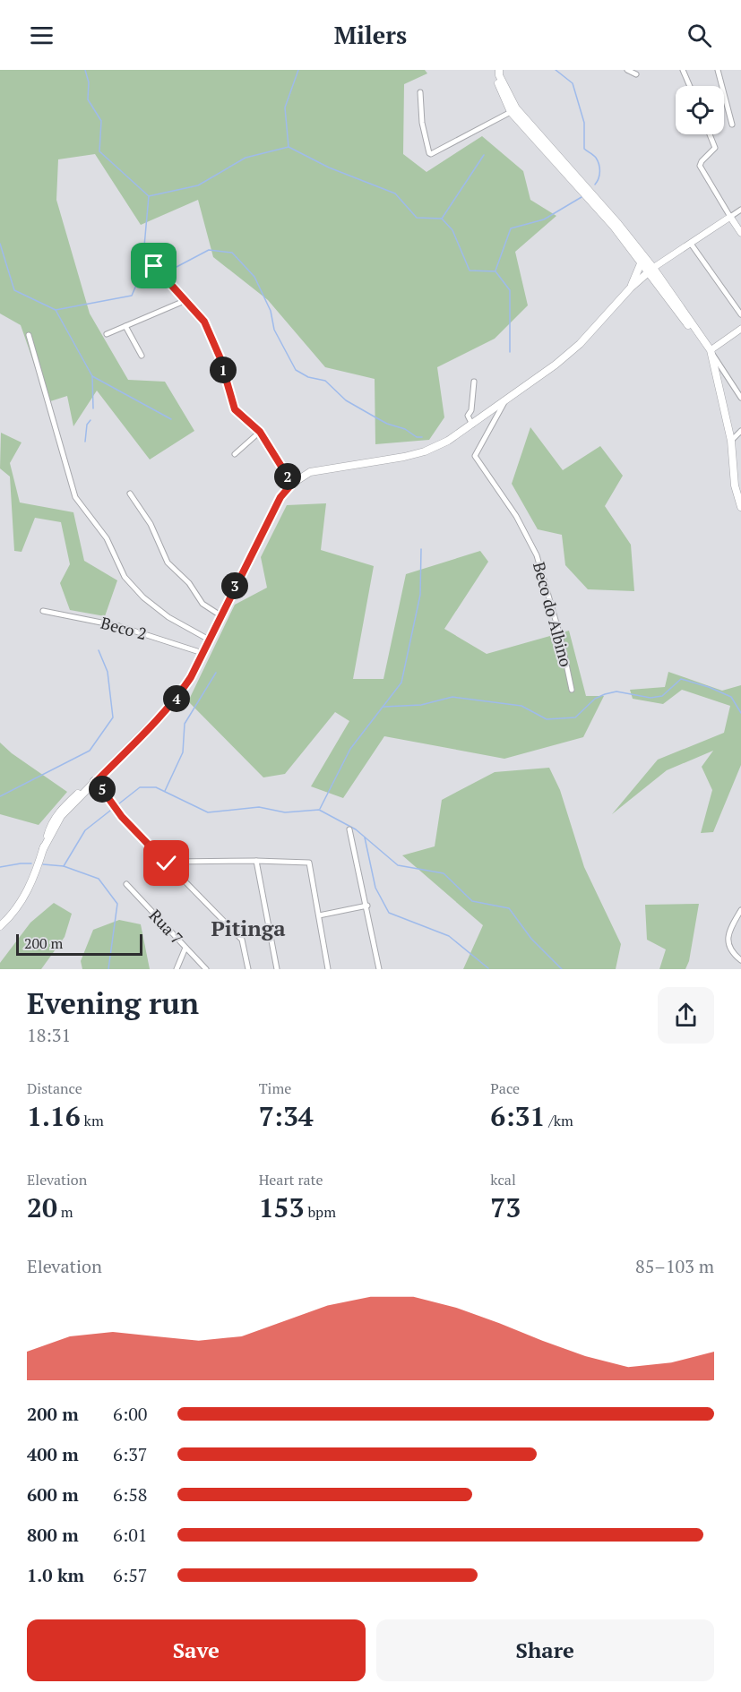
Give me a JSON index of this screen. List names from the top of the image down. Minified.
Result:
{"streets":{"street":["Beco do Albino","Beco 2","Rua 7"]},"districts":["Pitinga"],"scale_bar":"200 m","page":{"header":"Milers","pins":["1","2","3","4","5"],"scale":"200 m","heading":["Evening run","18:31"],"stats":[["Distance","1.16 km"],["Time","7:34"],["Pace","6:31 /km"],["Elevation","20 m"],["Heart rate","153 bpm"],["kcal","73"]],"chart":["Elevation","85–103 m"],"list":[{"name":"200 m","note":"6:00"},{"name":"400 m","note":"6:37"},{"name":"600 m","note":"6:58"},{"name":"800 m","note":"6:01"},{"name":"1.0 km","note":"6:57"}],"buttons":["Save","Share"]}}
